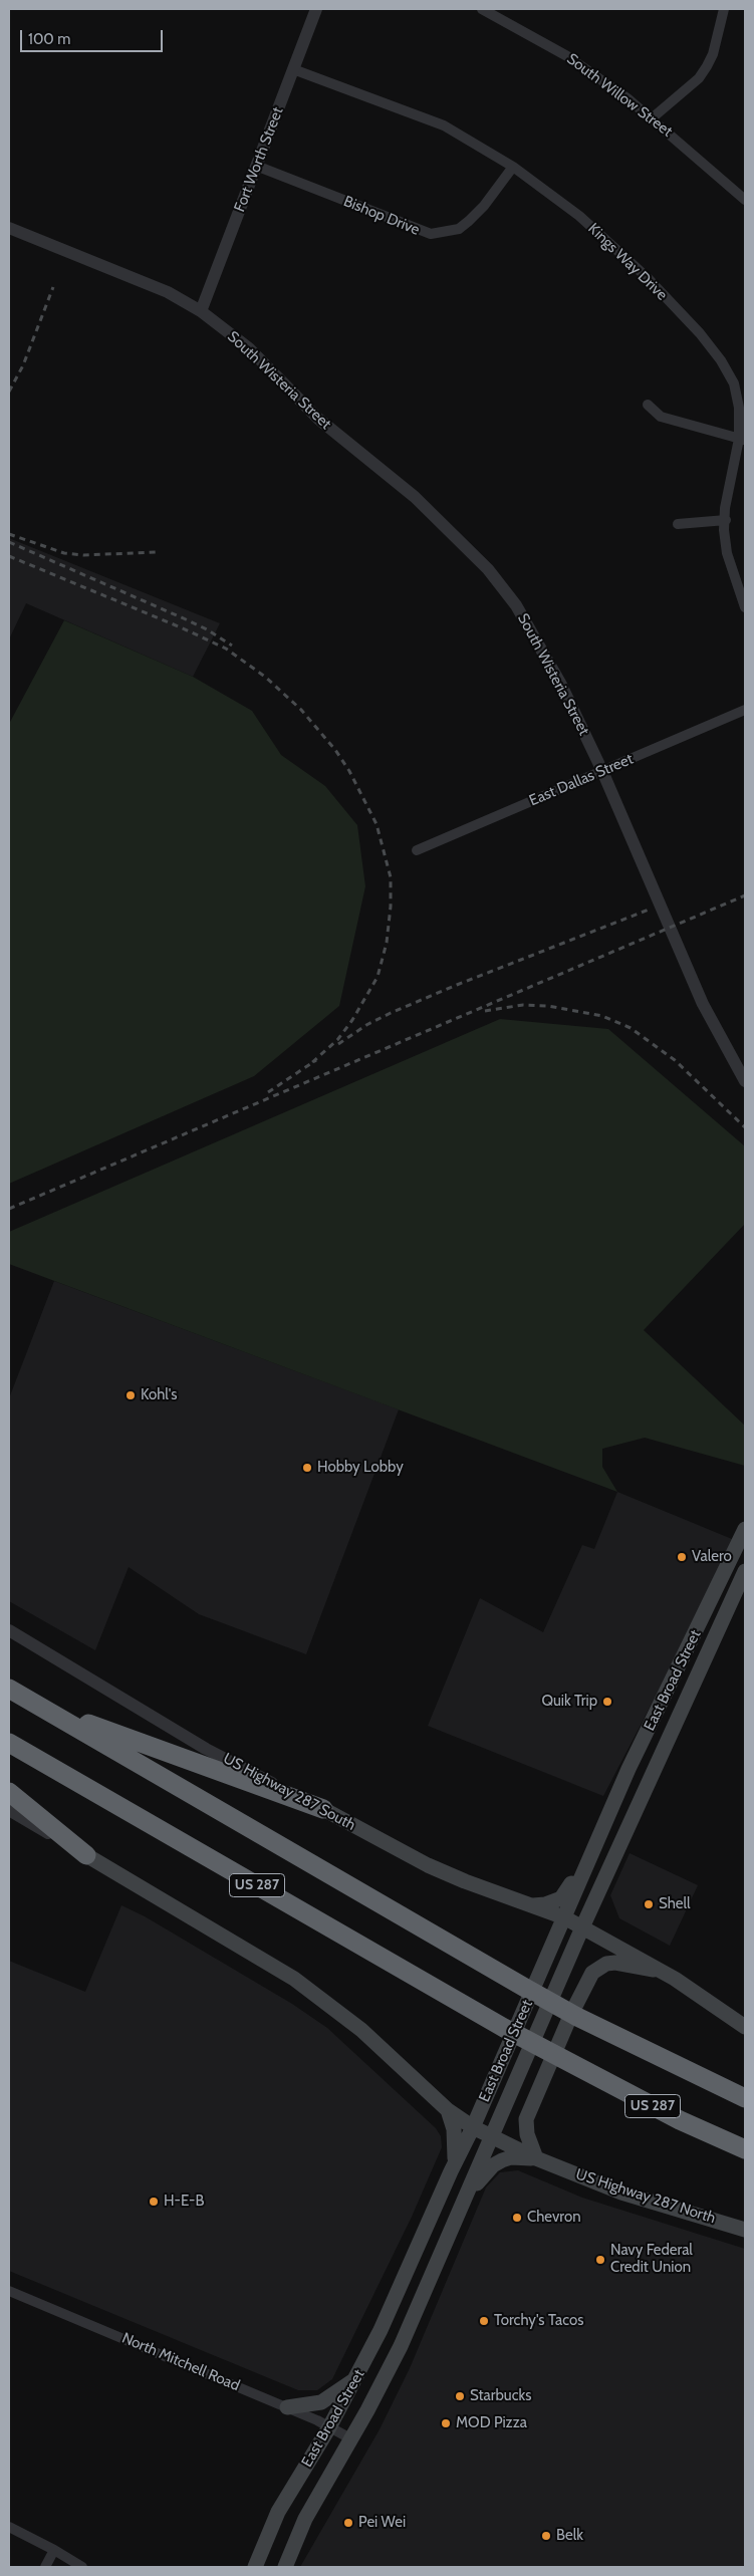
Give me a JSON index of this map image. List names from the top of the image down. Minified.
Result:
{"streets":{"highway":["US 287"],"main road":["East Broad Street","US Highway 287 South","US Highway 287 North"],"street":["South Willow Street","Fort Worth Street","Bishop Drive","Kings Way Drive","South Wisteria Street","East Dallas Street","North Mitchell Road"]},"crossings":[["Fort Worth Street","Bishop Drive"],["Fort Worth Street","Kings Way Drive"],["Fort Worth Street","South Wisteria Street"],["Bishop Drive","Kings Way Drive"],["South Wisteria Street","East Dallas Street"],["East Broad Street","US Highway 287 South"],["East Broad Street","US Highway 287 North"],["East Broad Street","North Mitchell Road"]],"places":["Kohl's","Hobby Lobby","Valero","Quik Trip","Shell","H-E-B","Chevron","Navy Federal Credit Union","Torchy's Tacos","Starbucks","MOD Pizza","Pei Wei","Belk"],"scale_bar":"100 m"}
